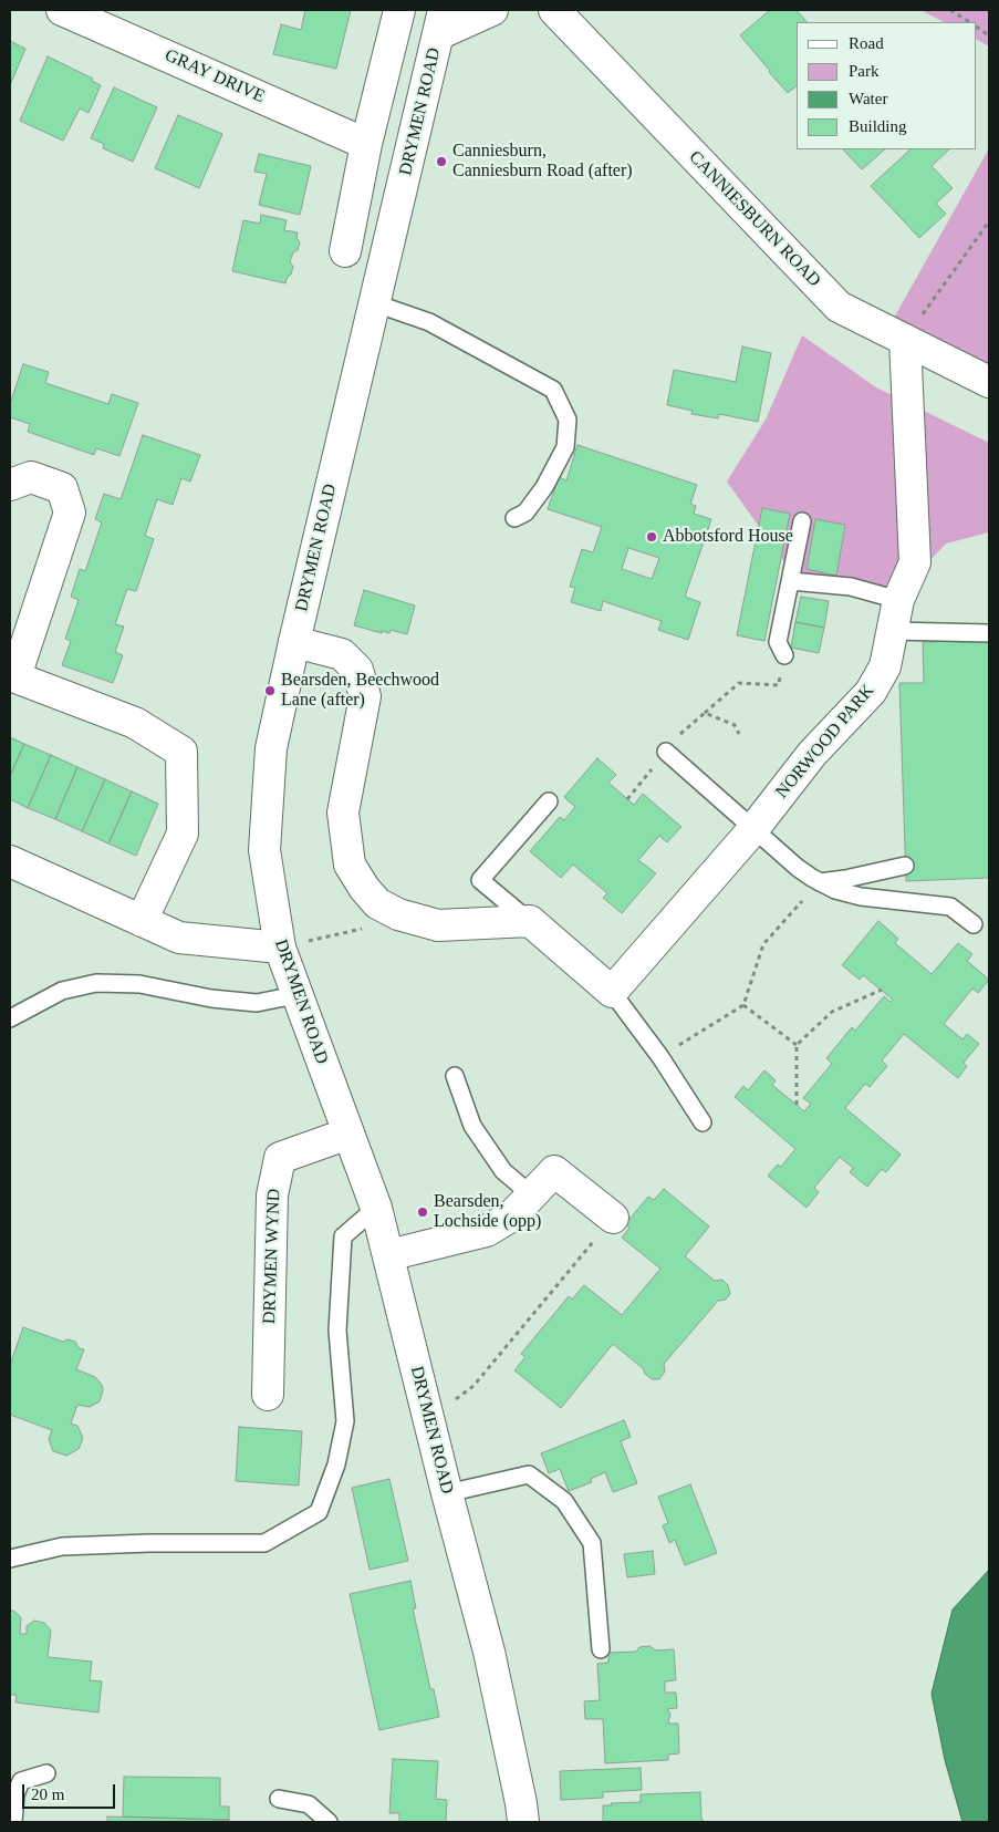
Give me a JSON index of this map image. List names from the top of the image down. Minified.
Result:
{"streets":{"street":["GRAY DRIVE","DRYMEN ROAD","CANNIESBURN ROAD","NORWOOD PARK","DRYMEN WYND"]},"crossings":[["DRYMEN ROAD","DRYMEN WYND"],["CANNIESBURN ROAD","NORWOOD PARK"]],"places":["Canniesburn, Canniesburn Road (after)","Abbotsford House","Bearsden, Beechwood Lane (after)","Bearsden, Lochside (opp)"],"legend":["Road","Park","Water","Building"],"scale_bar":"20 m"}
